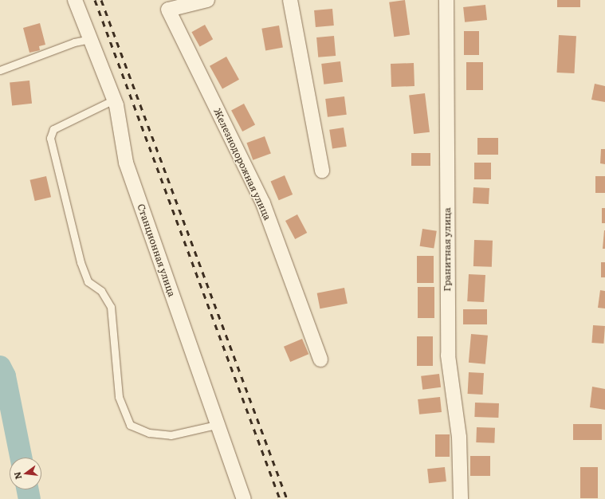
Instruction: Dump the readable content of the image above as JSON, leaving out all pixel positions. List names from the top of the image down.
{
  "streets": {
    "street": ["Железнодорожная улица", "Гранитная улица", "Станционная улица"]
  },
  "north": "left"
}
